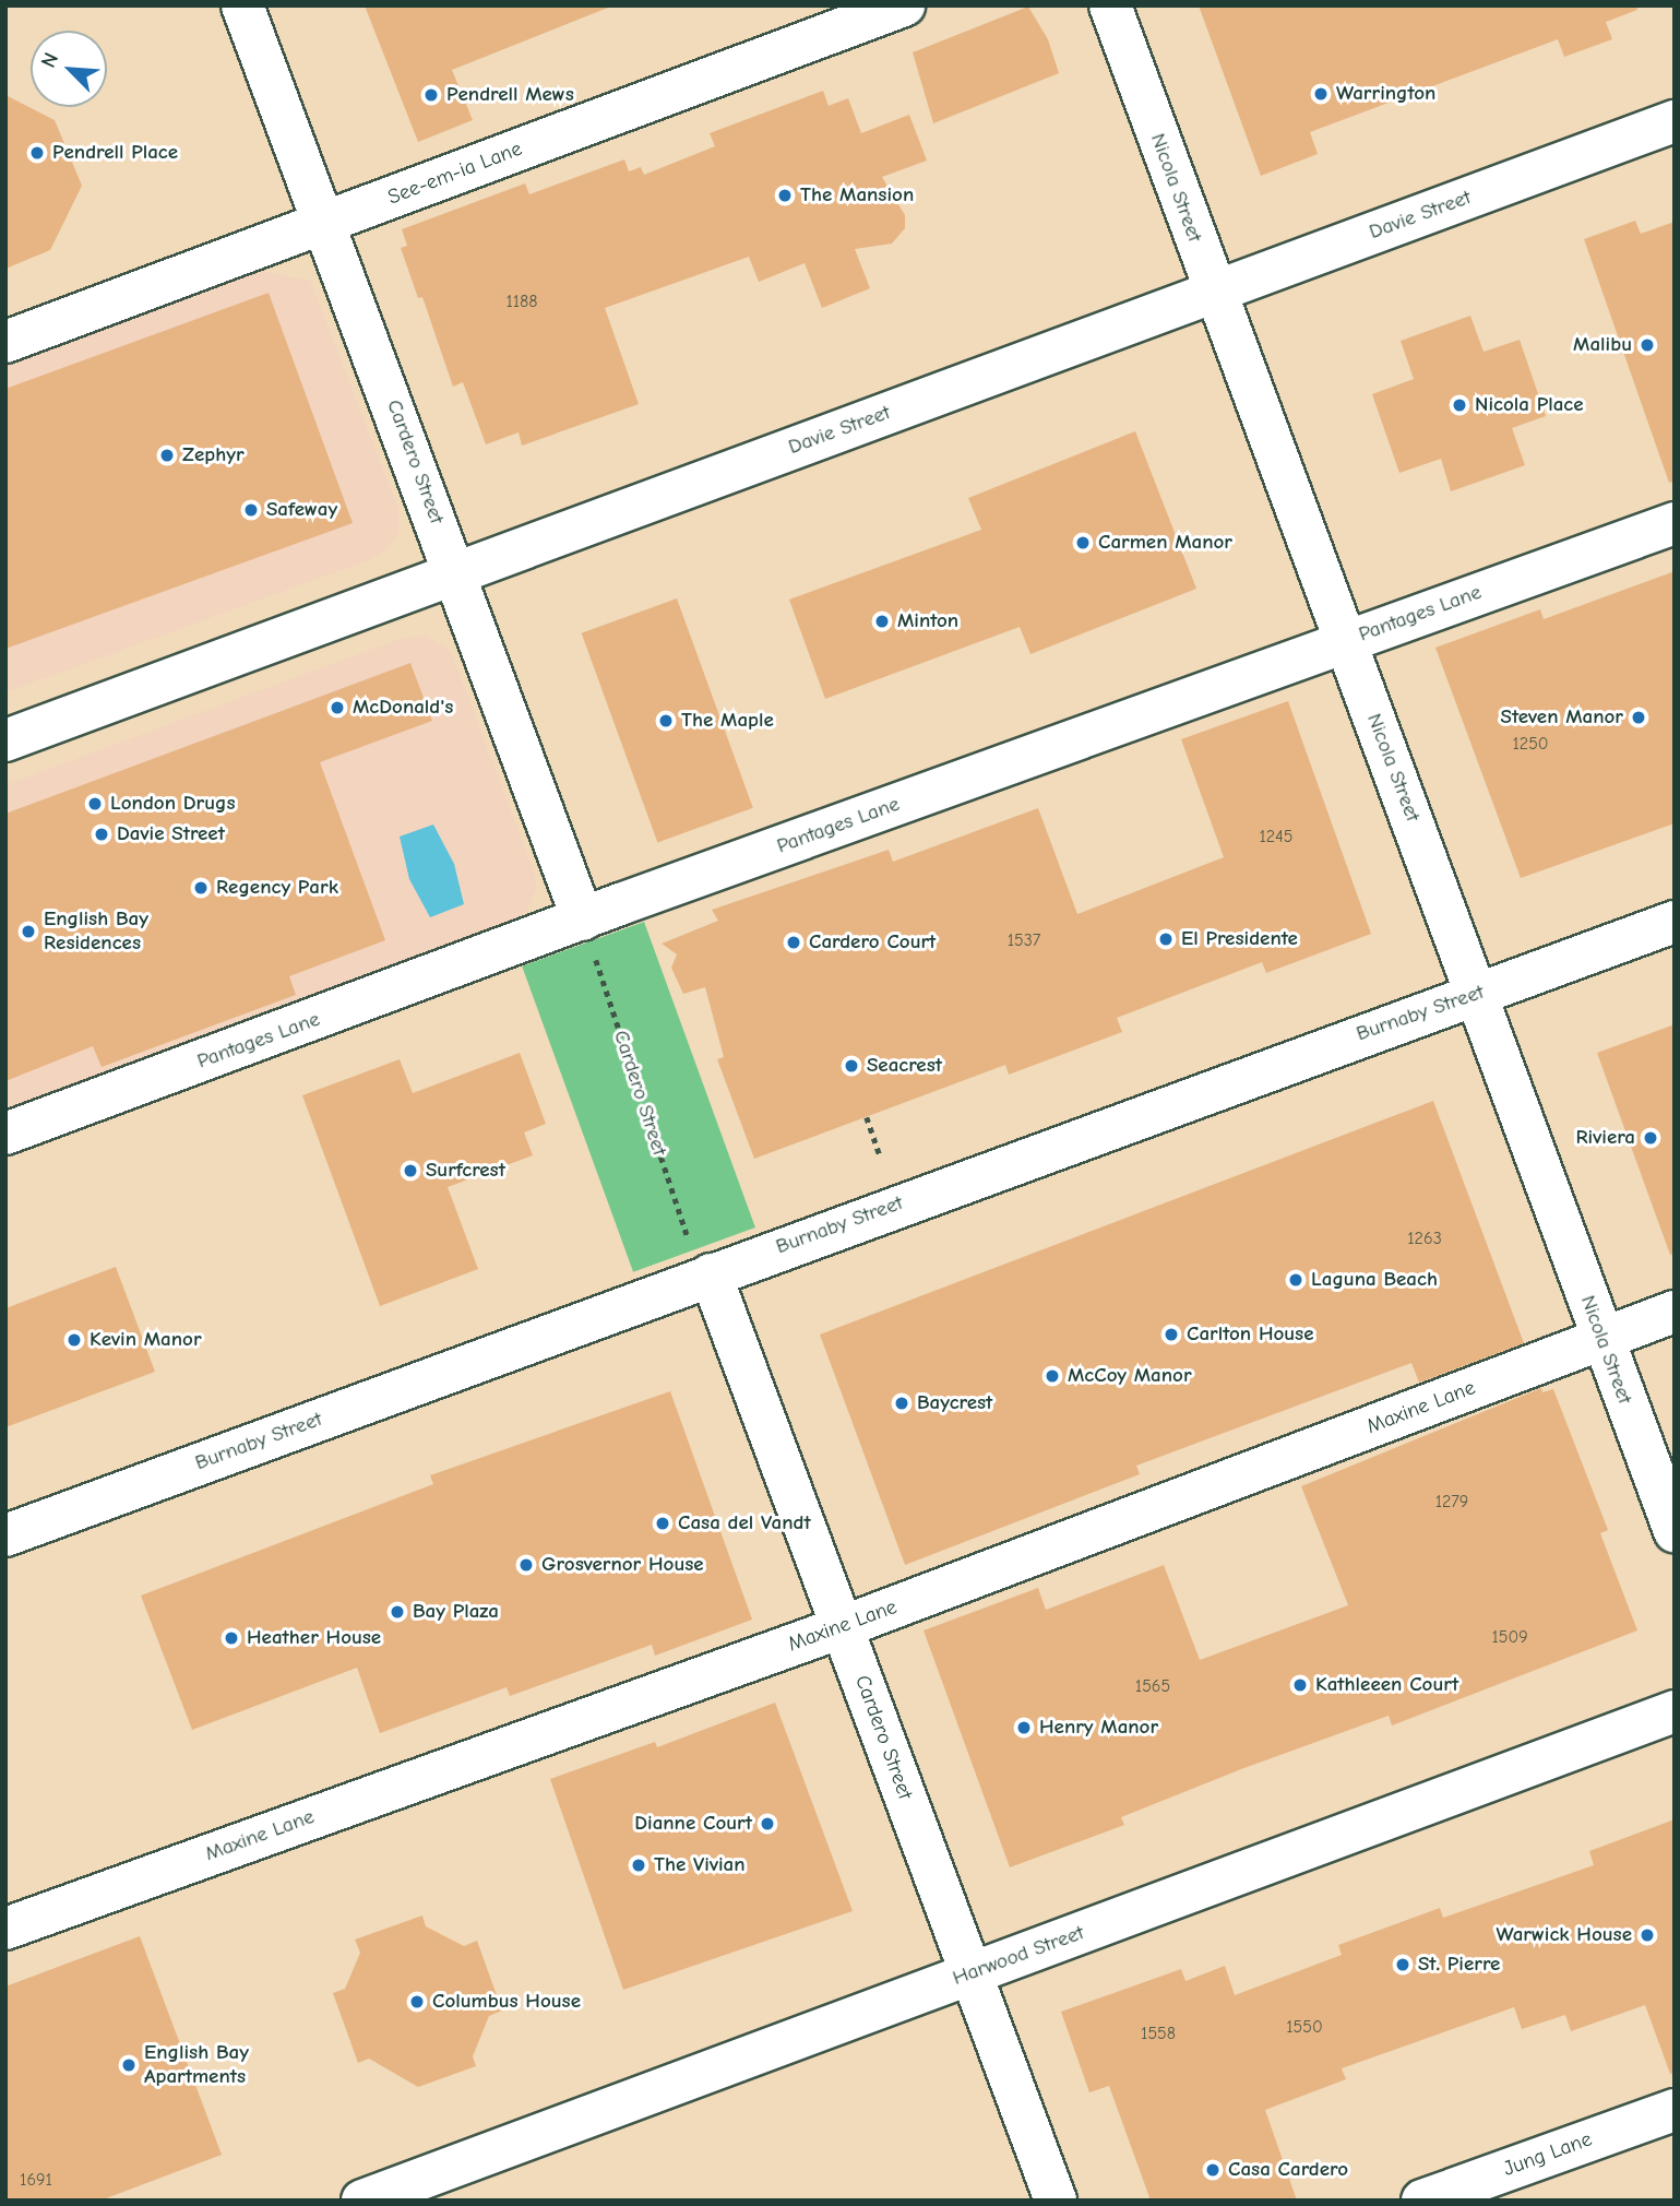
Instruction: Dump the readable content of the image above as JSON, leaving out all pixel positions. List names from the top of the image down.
{
  "streets": {
    "street": [
      "See-em-ia Lane",
      "Nicola Street",
      "Davie Street",
      "Cardero Street",
      "Pantages Lane",
      "Burnaby Street",
      "Maxine Lane",
      "Harwood Street",
      "Jung Lane"
    ]
  },
  "crossings": [
    ["See-em-ia Lane", "Cardero Street"],
    ["Nicola Street", "Davie Street"],
    ["Nicola Street", "Pantages Lane"],
    ["Nicola Street", "Burnaby Street"],
    ["Nicola Street", "Maxine Lane"],
    ["Davie Street", "Cardero Street"],
    ["Cardero Street", "Pantages Lane"],
    ["Cardero Street", "Burnaby Street"],
    ["Cardero Street", "Maxine Lane"],
    ["Cardero Street", "Harwood Street"]
  ],
  "places": [
    "Warrington",
    "Pendrell Mews",
    "Pendrell Place",
    "The Mansion",
    "Malibu",
    "Nicola Place",
    "Zephyr",
    "Safeway",
    "Carmen Manor",
    "Minton",
    "McDonald's",
    "Steven Manor",
    "The Maple",
    "London Drugs",
    "Davie Street",
    "Regency Park",
    "English Bay Residences",
    "El Presidente",
    "Cardero Court",
    "Seacrest",
    "Riviera",
    "Surfcrest",
    "Laguna Beach",
    "Carlton House",
    "Kevin Manor",
    "McCoy Manor",
    "Baycrest",
    "Casa del Vandt",
    "Grosvernor House",
    "Bay Plaza",
    "Heather House",
    "Kathleeen Court",
    "Henry Manor",
    "Dianne Court",
    "The Vivian",
    "Warwick House",
    "St. Pierre",
    "Columbus House",
    "English Bay Apartments",
    "Casa Cardero"
  ],
  "house_numbers": [
    "1188",
    "1250",
    "1245",
    "1537",
    "1263",
    "1279",
    "1509",
    "1565",
    "1550",
    "1558",
    "1691"
  ],
  "north": "top left"
}
